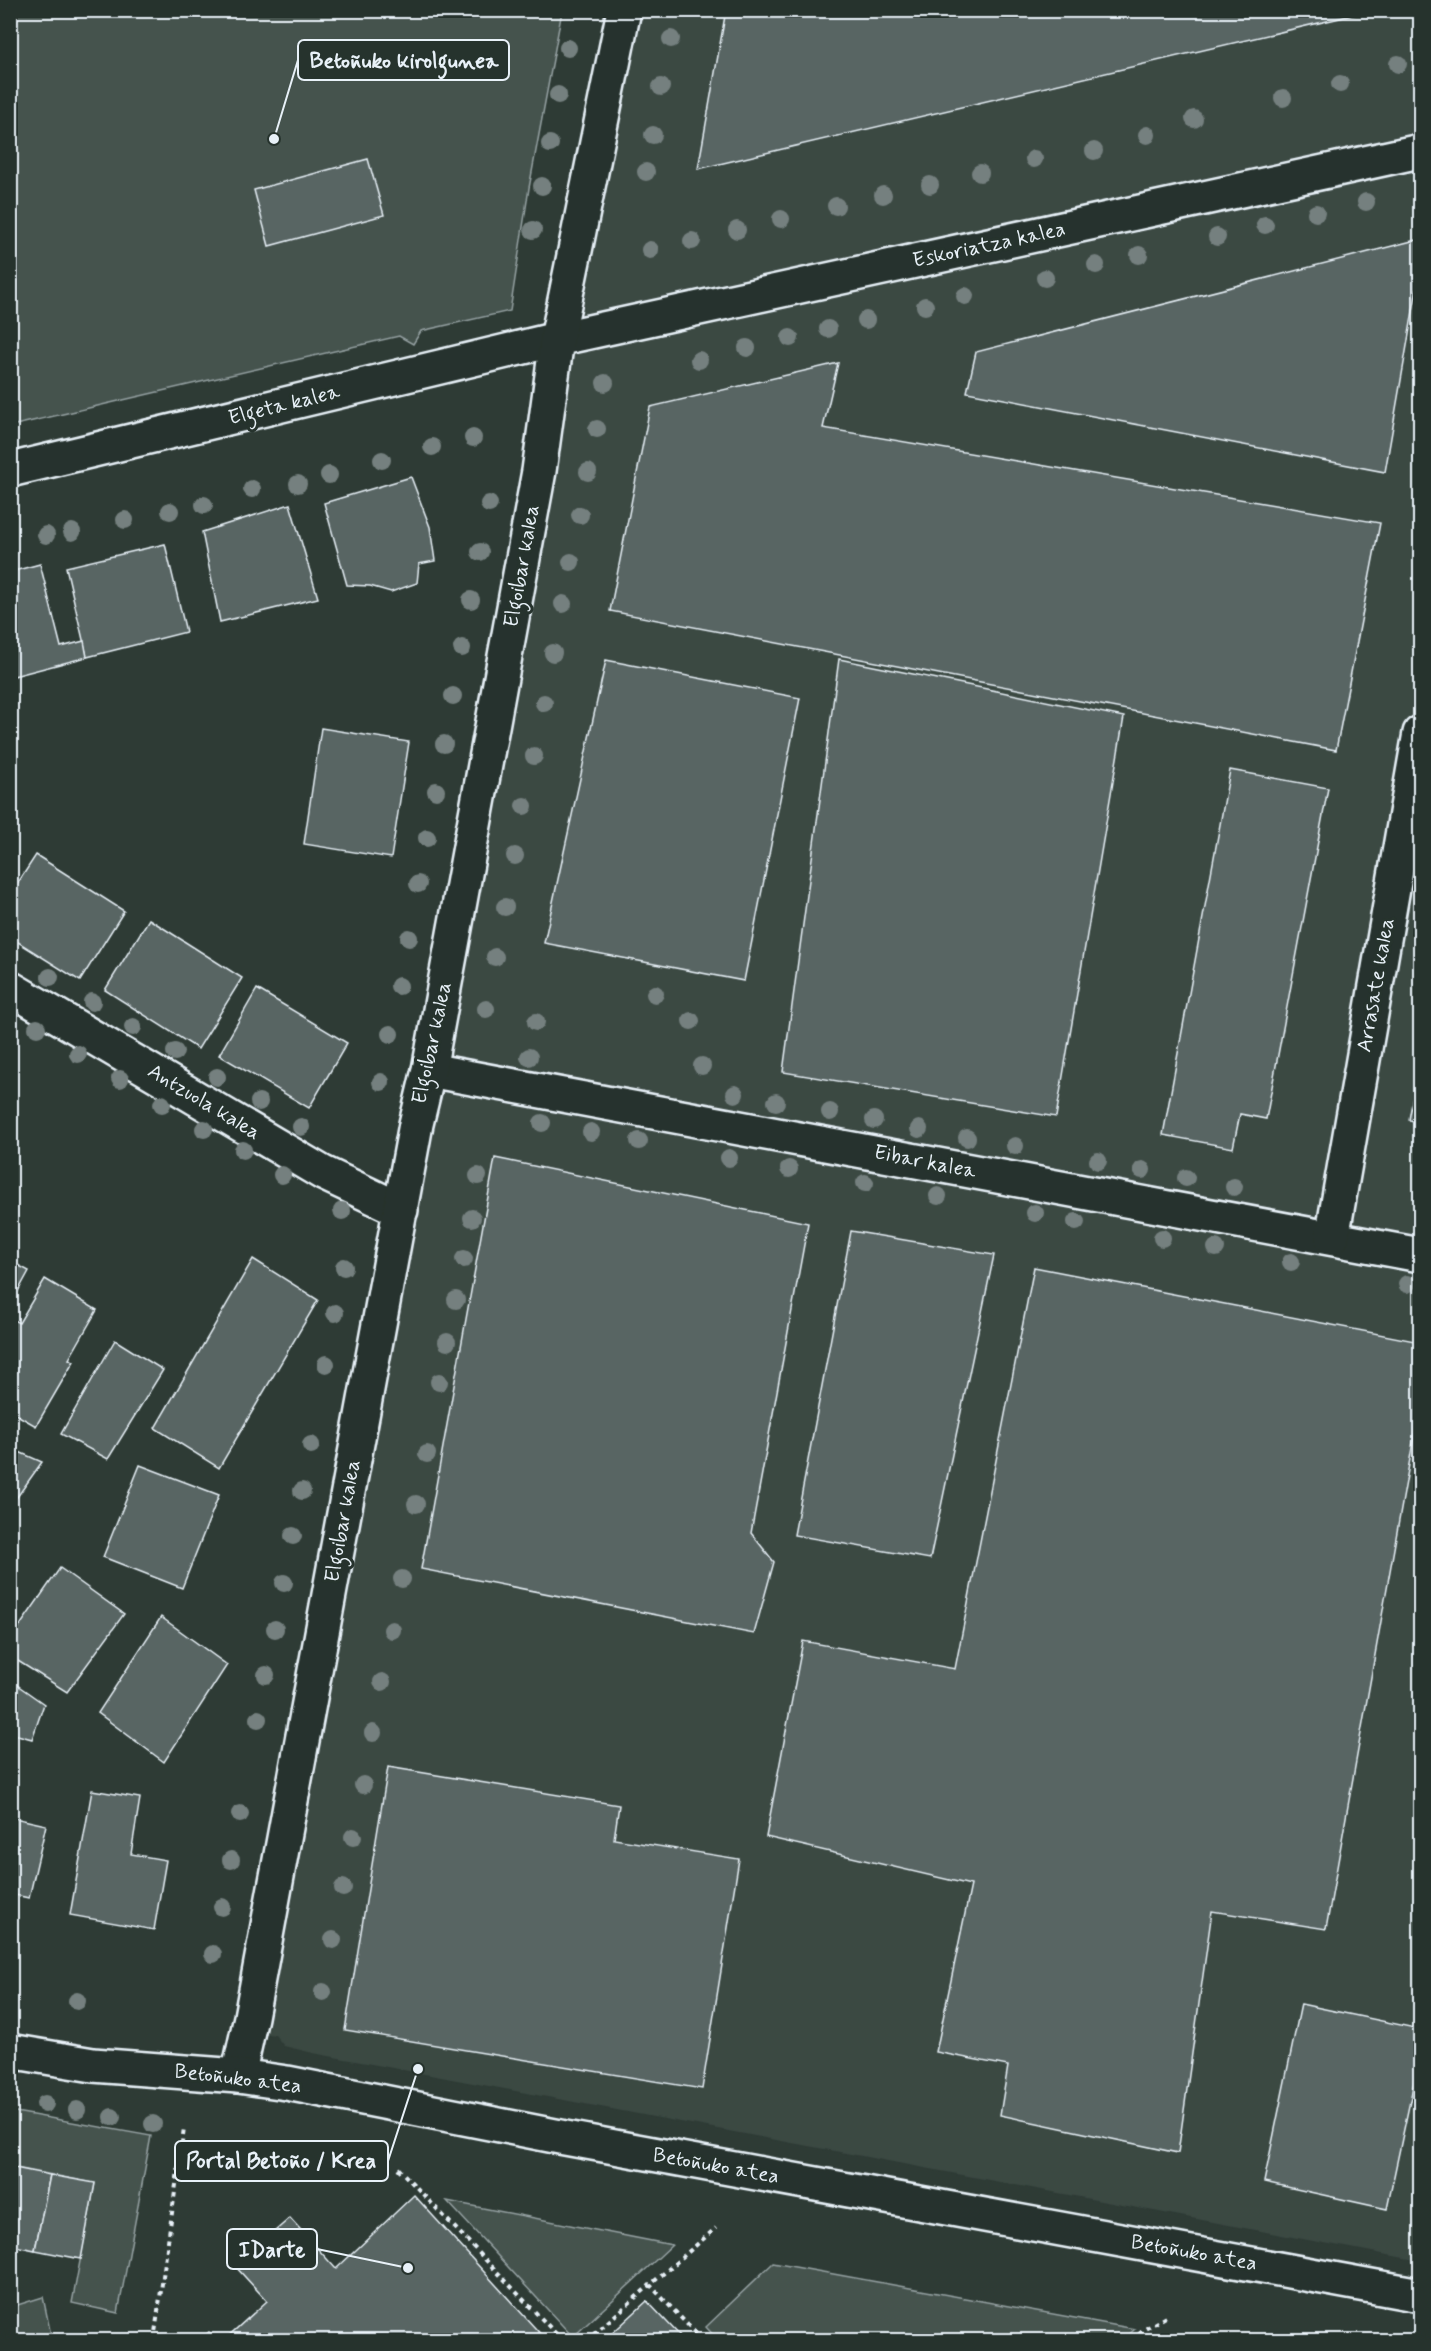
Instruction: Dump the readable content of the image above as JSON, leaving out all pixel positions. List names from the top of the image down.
{
  "streets": {
    "street": [
      "Eskoriatza kalea",
      "Elgeta kalea",
      "Elgoibar kalea",
      "Arrasate kalea",
      "Antzuola kalea",
      "Eibar kalea",
      "Betoñuko atea"
    ]
  },
  "crossings": [
    ["Eskoriatza kalea", "Elgeta kalea"],
    ["Eskoriatza kalea", "Elgoibar kalea"],
    ["Elgeta kalea", "Elgoibar kalea"],
    ["Elgoibar kalea", "Antzuola kalea"],
    ["Elgoibar kalea", "Eibar kalea"],
    ["Elgoibar kalea", "Betoñuko atea"],
    ["Arrasate kalea", "Eibar kalea"]
  ],
  "places": ["Betoñuko kirolgunea", "Portal Betoño / Krea", "IDarte"]
}
